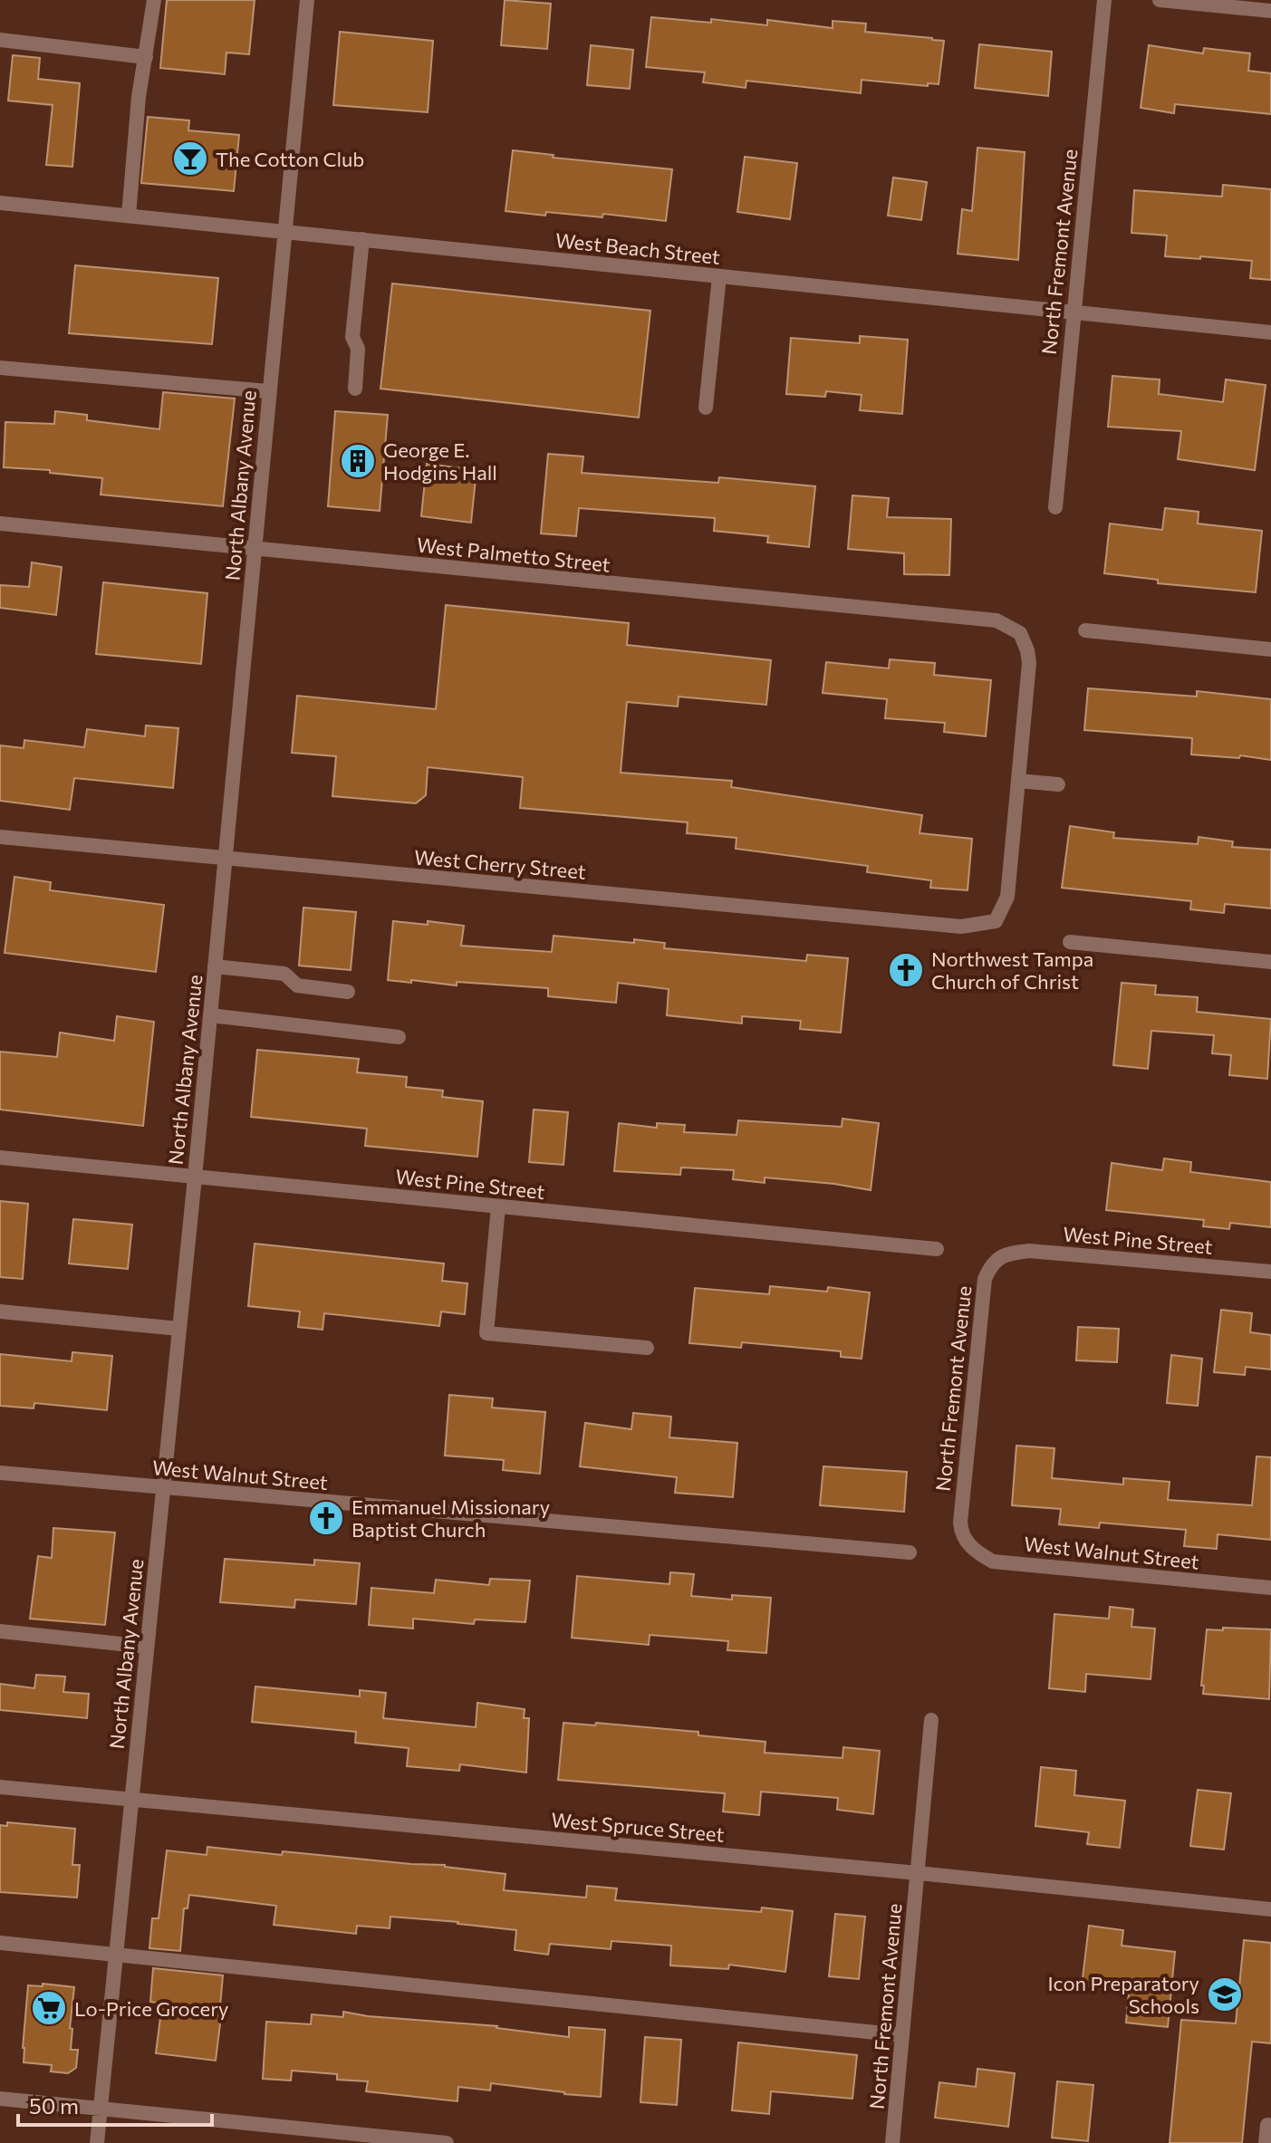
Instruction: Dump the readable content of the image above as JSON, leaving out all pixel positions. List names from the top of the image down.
{
  "streets": {
    "street": [
      "West Beach Street",
      "North Fremont Avenue",
      "North Albany Avenue",
      "West Palmetto Street",
      "West Cherry Street",
      "West Pine Street",
      "West Walnut Street",
      "West Spruce Street"
    ]
  },
  "crossings": [
    ["West Beach Street", "North Fremont Avenue"],
    ["West Beach Street", "North Albany Avenue"],
    ["North Fremont Avenue", "West Pine Street"],
    ["North Fremont Avenue", "West Walnut Street"],
    ["North Fremont Avenue", "West Spruce Street"],
    ["North Albany Avenue", "West Palmetto Street"],
    ["North Albany Avenue", "West Cherry Street"],
    ["North Albany Avenue", "West Pine Street"],
    ["North Albany Avenue", "West Walnut Street"],
    ["North Albany Avenue", "West Spruce Street"],
    ["West Palmetto Street", "West Cherry Street"]
  ],
  "places": {
    "bar": ["The Cotton Club"],
    "building": ["George E. Hodgins Hall"],
    "church": ["Northwest Tampa Church of Christ", "Emmanuel Missionary Baptist Church"],
    "school or university": ["Icon Preparatory Schools"],
    "supermarket": ["Lo-Price Grocery"]
  },
  "scale_bar": "50 m"
}
